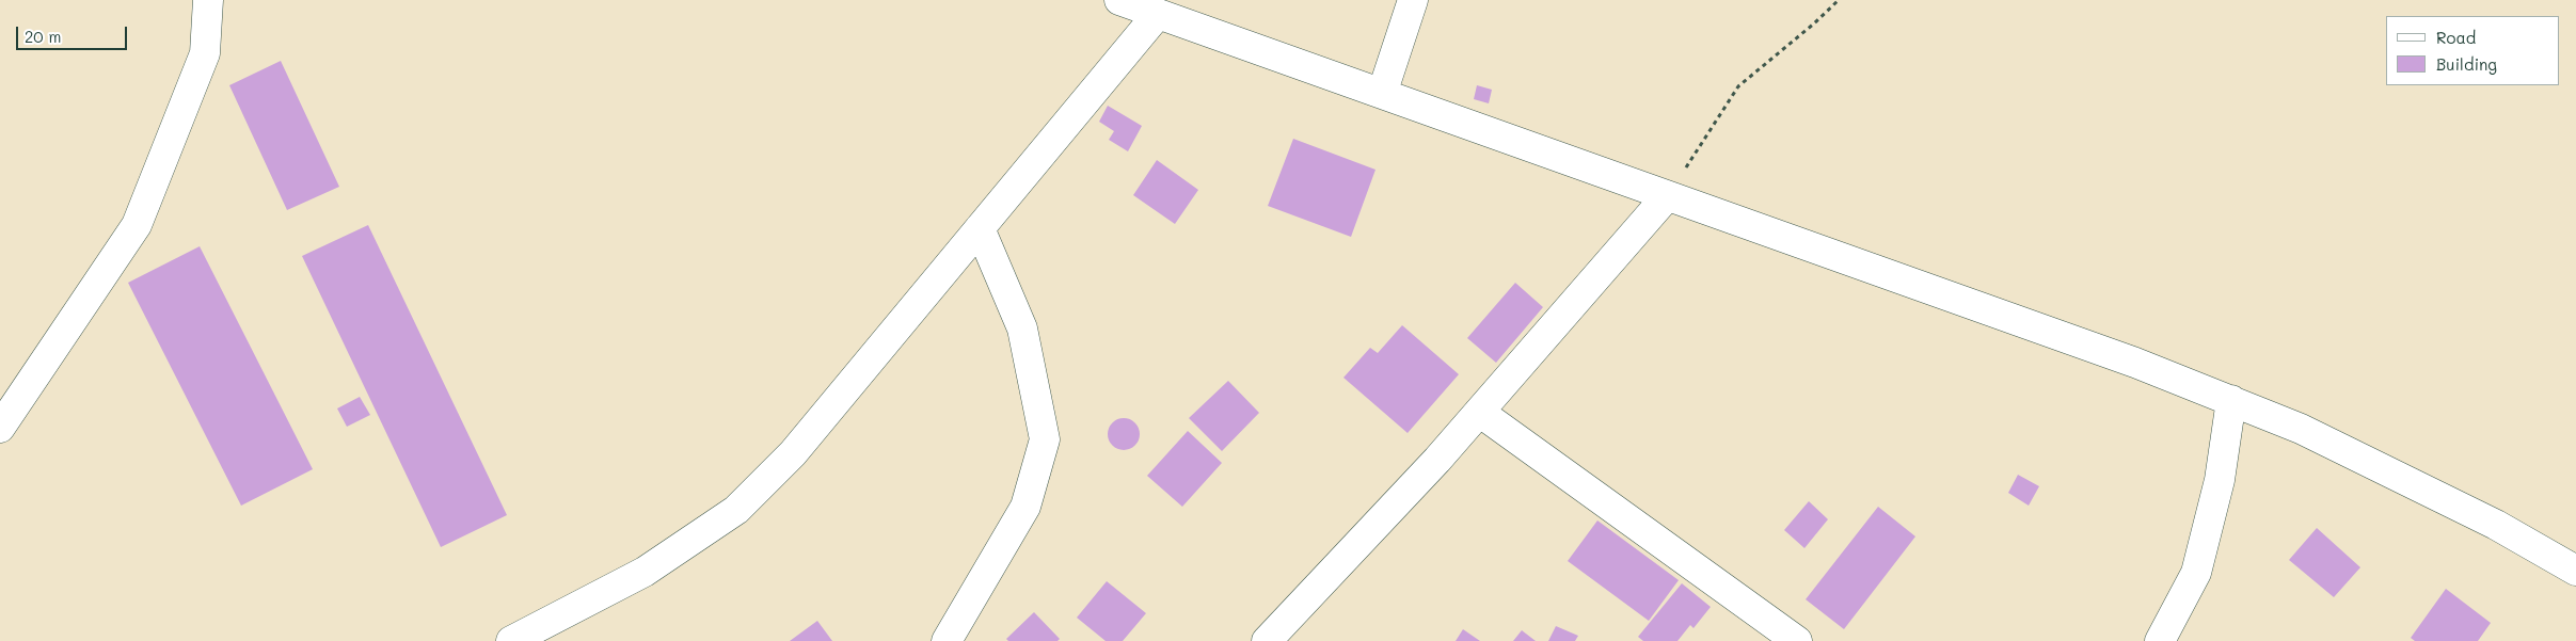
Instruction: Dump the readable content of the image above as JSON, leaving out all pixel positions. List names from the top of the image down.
{
  "legend": ["Road", "Building"],
  "scale_bar": "20 m"
}
